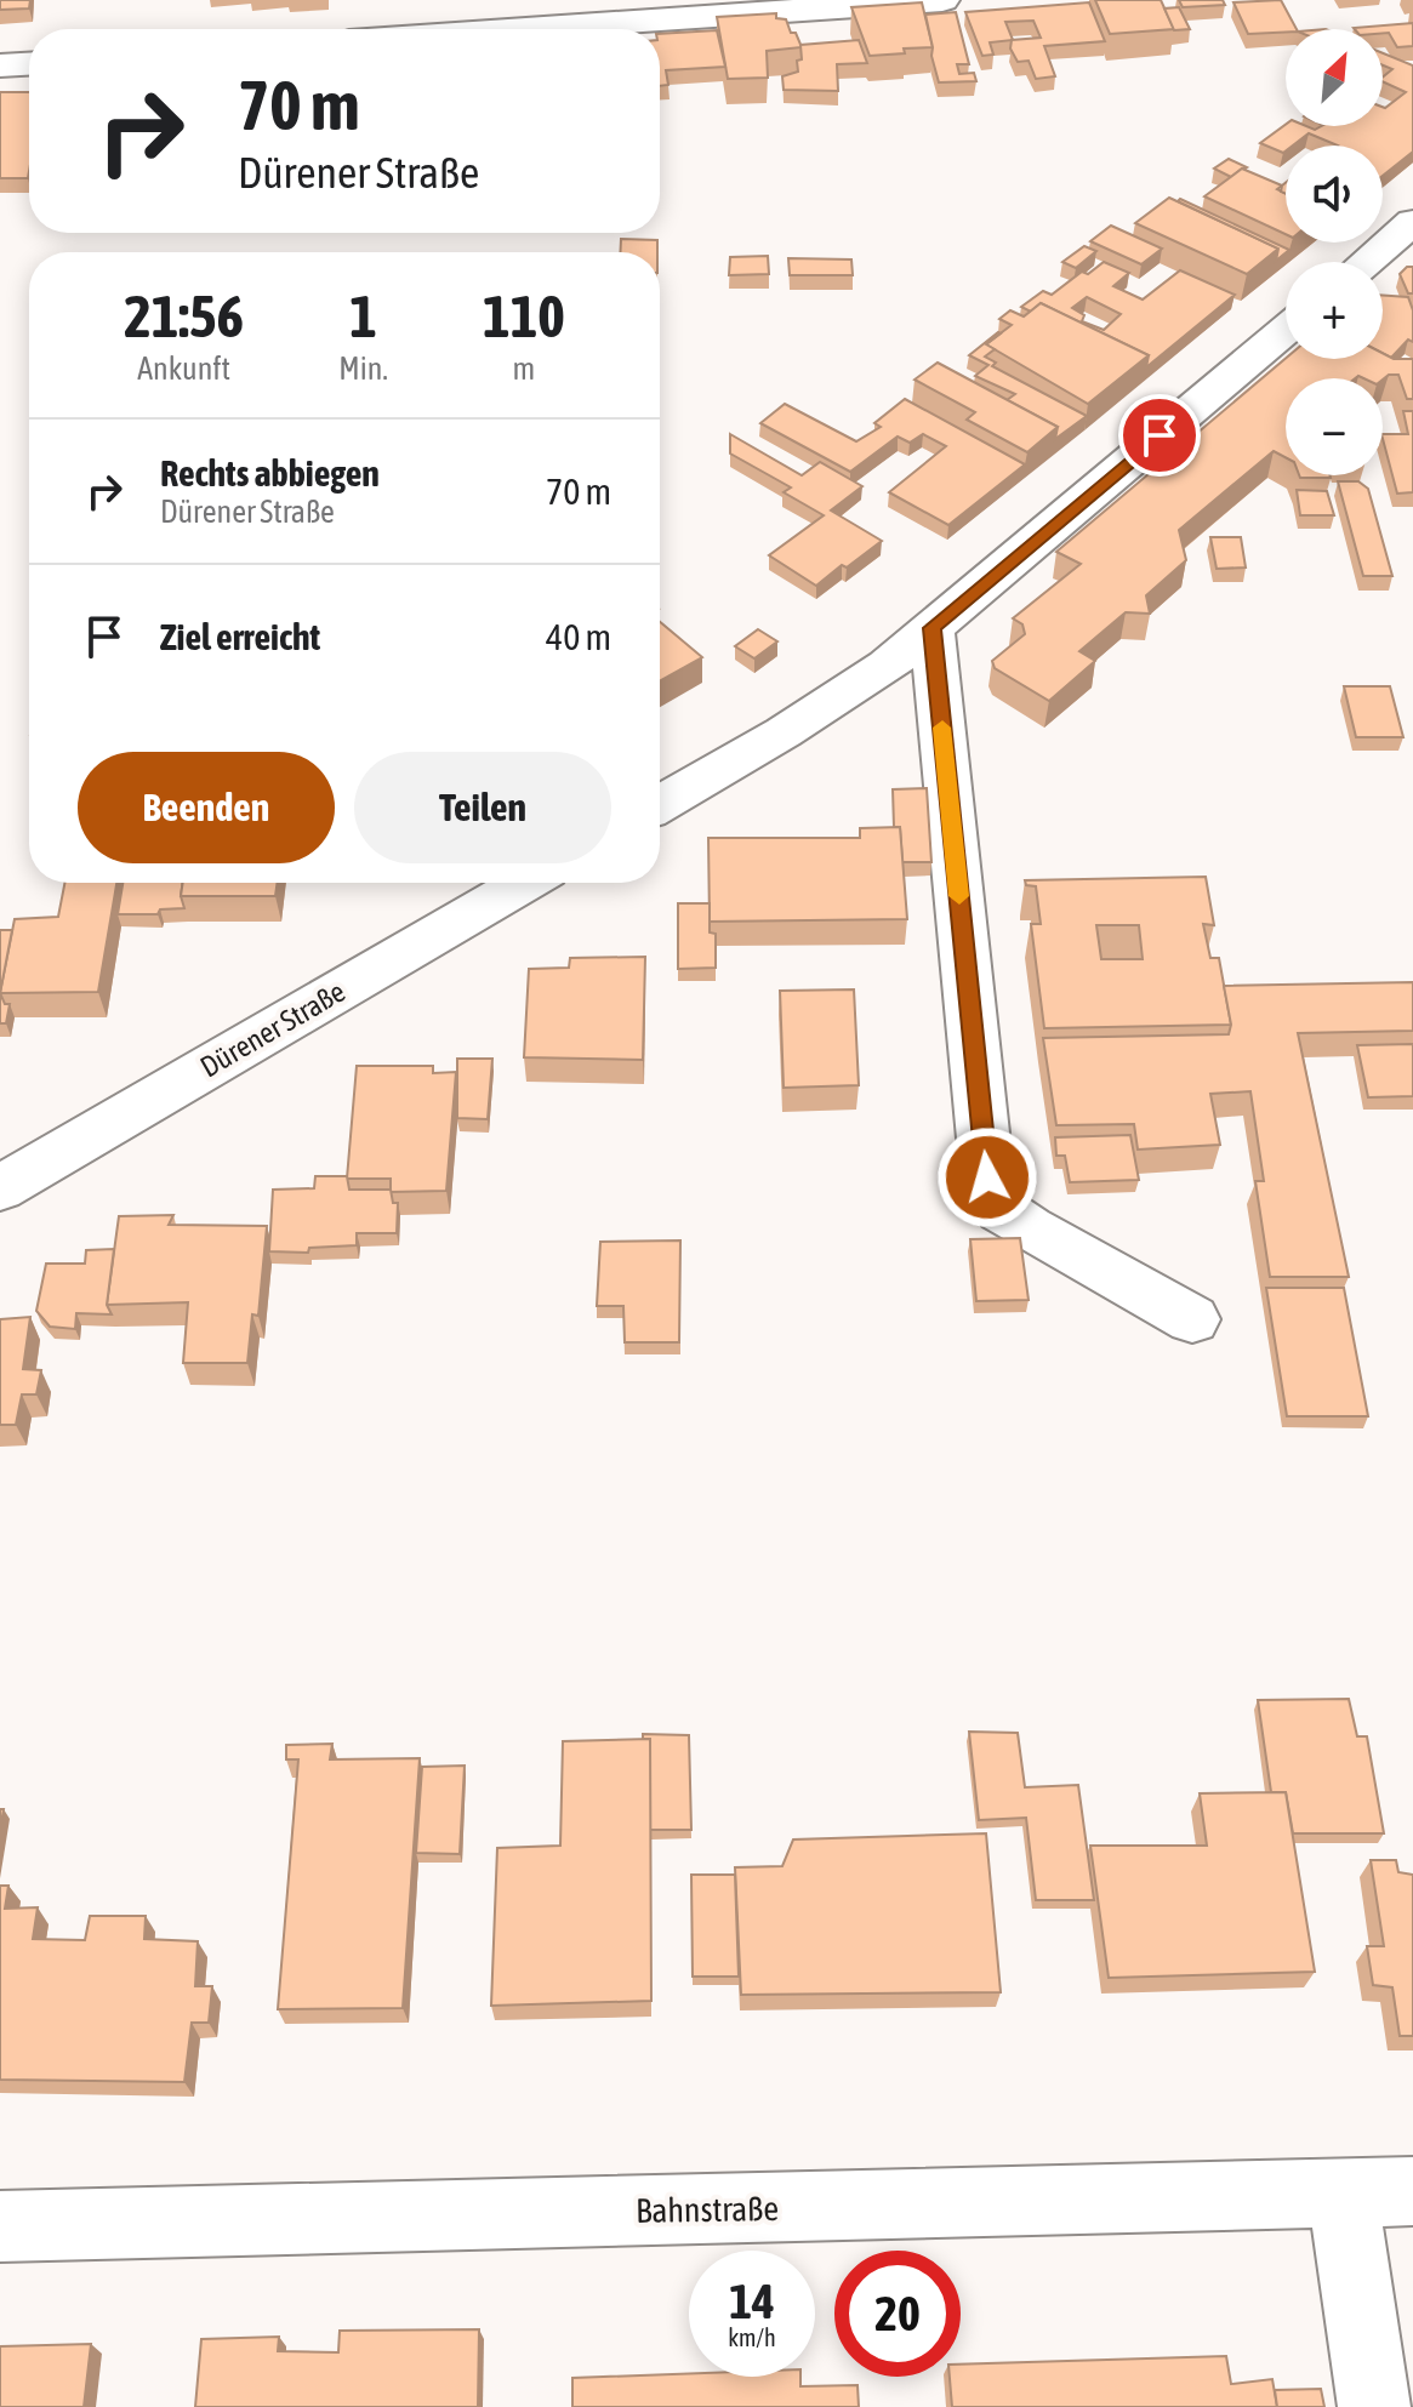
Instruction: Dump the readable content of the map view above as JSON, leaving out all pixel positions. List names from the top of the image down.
{
  "streets": {
    "street": ["Dürener Straße", "Bahnstraße"]
  },
  "north": "top right",
  "page": {
    "map_buttons": ["+", "−"],
    "turn": ["70 m", "Dürener Straße"],
    "eta": [
      "21:56",
      "Ankunft",
      "1",
      "Min.",
      "110",
      "m"
    ],
    "list": [
      {
        "name": "Rechts abbiegen",
        "note": "Dürener Straße",
        "value": "70 m"
      },
      {
        "name": "Ziel erreicht",
        "value": "40 m"
      }
    ],
    "buttons": ["Beenden", "Teilen"],
    "speed": "14 km/h",
    "limit": "20"
  }
}
